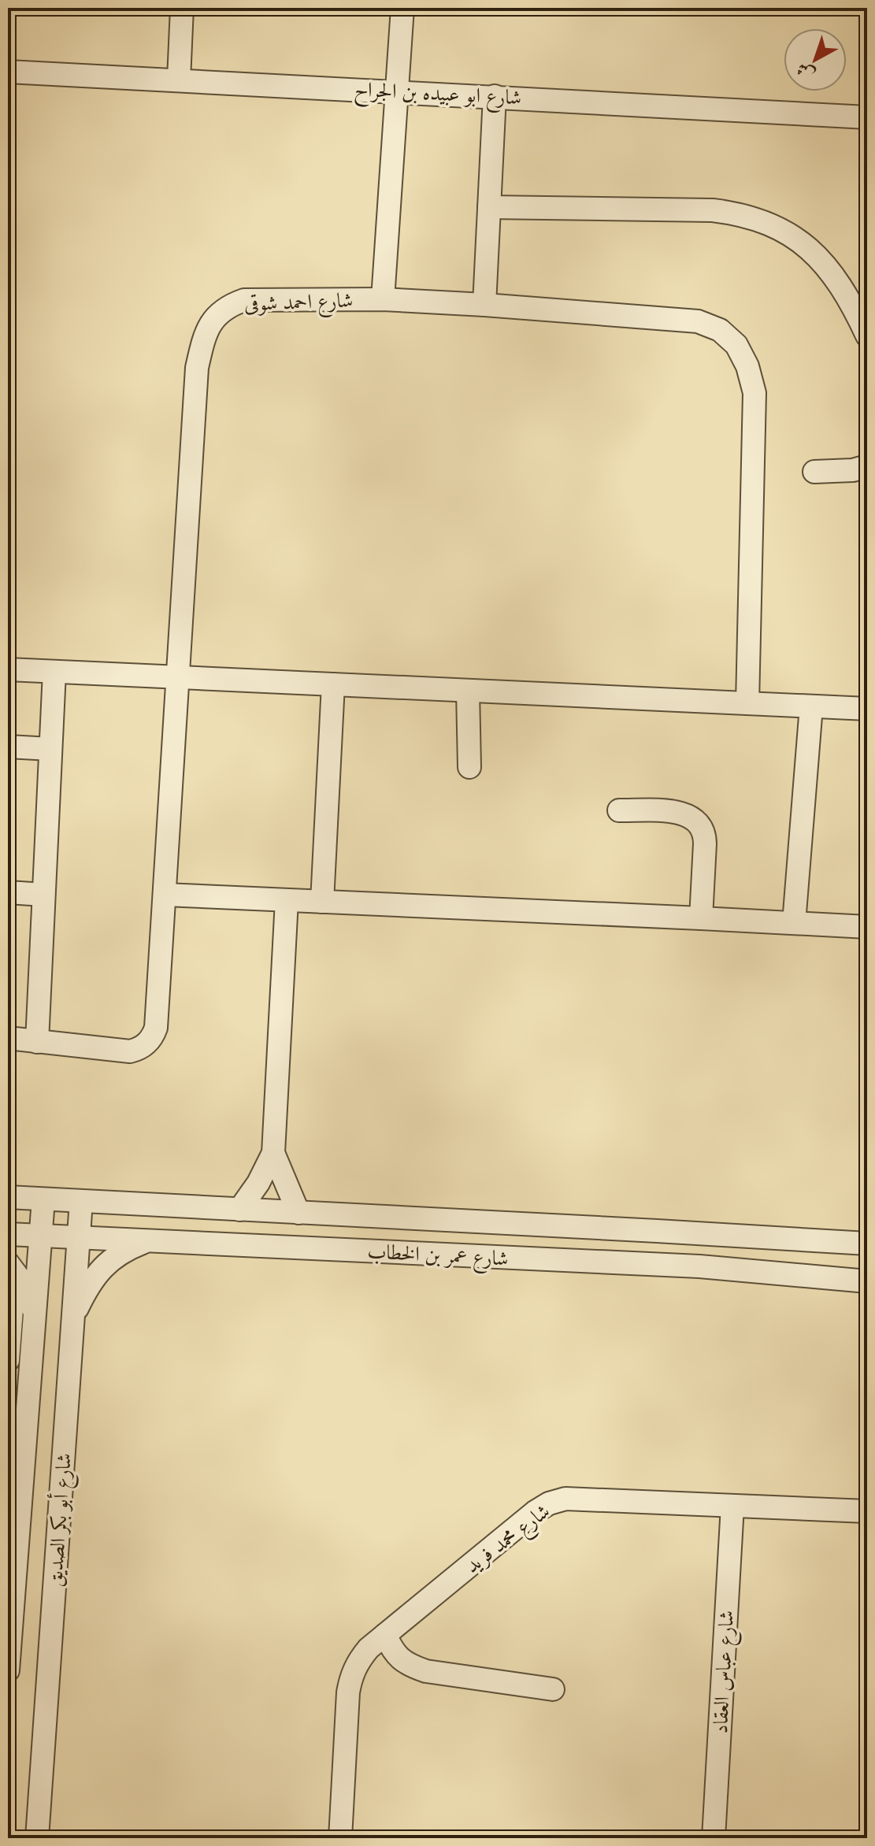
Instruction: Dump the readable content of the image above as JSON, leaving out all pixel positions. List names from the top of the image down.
{
  "streets": {
    "street": [
      "شارع ابو عبيده بن الجراح",
      "شارع احمد شوقى",
      "شارع عمر بن الخطاب",
      "شارع أبو بكر الصديق",
      "شارع محمد فريد",
      "شارع عباس العقاد"
    ]
  },
  "crossings": [
    ["شارع ابو عبيده بن الجراح", "شارع احمد شوقى"],
    ["شارع عمر بن الخطاب", "شارع أبو بكر الصديق"],
    ["شارع محمد فريد", "شارع عباس العقاد"]
  ],
  "north": "bottom left"
}
